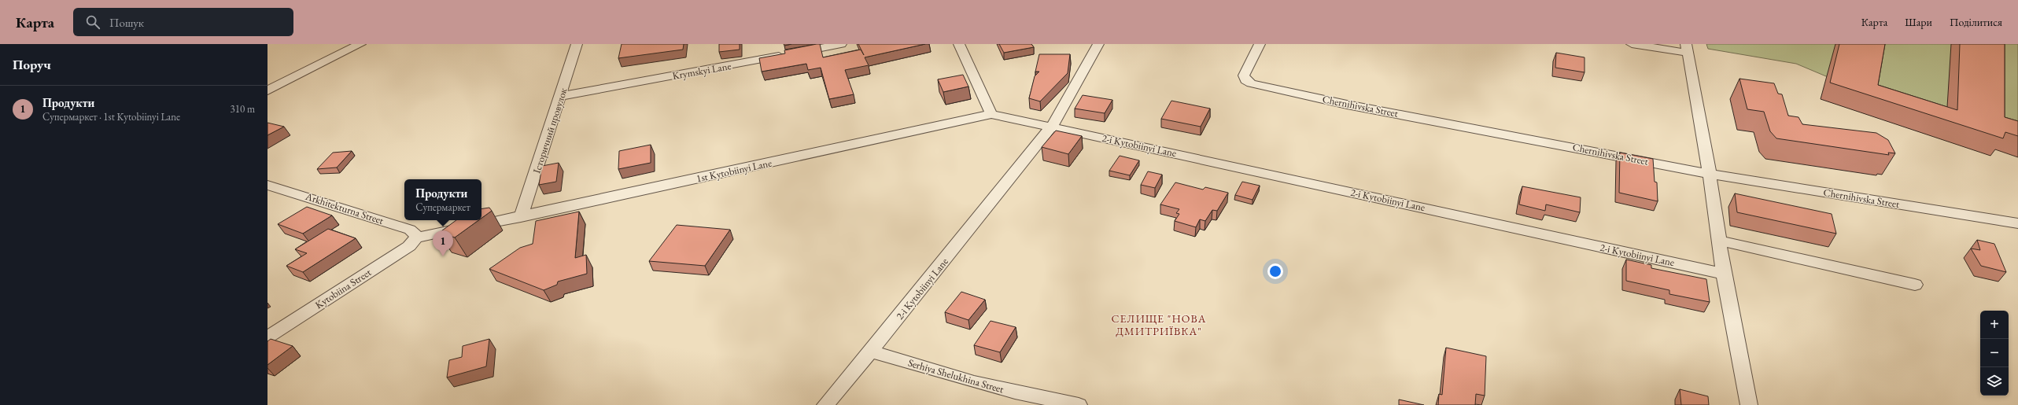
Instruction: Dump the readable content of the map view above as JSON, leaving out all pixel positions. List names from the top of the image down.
{
  "streets": {
    "street": [
      "Krymskyi Lane",
      "Chernihivska Street",
      "Історичний провулок",
      "2-i Kytobiinyi Lane",
      "1st Kytobiinyi Lane",
      "Arkhitekturna Street",
      "Kytobiina Street",
      "Serhiya Shelukhina Street"
    ]
  },
  "crossings": [
    ["Krymskyi Lane", "Історичний провулок"],
    ["Історичний провулок", "1st Kytobiinyi Lane"],
    ["2-i Kytobiinyi Lane", "1st Kytobiinyi Lane"],
    ["2-i Kytobiinyi Lane", "Serhiya Shelukhina Street"],
    ["1st Kytobiinyi Lane", "Arkhitekturna Street"],
    ["1st Kytobiinyi Lane", "Kytobiina Street"],
    ["Arkhitekturna Street", "Kytobiina Street"]
  ],
  "districts": ["СЕЛИЩЕ \"НОВА ДМИТРИЇВКА\""],
  "page": {
    "header": "Карта",
    "search": "Пошук",
    "nav": ["Карта", "Шари", "Поділитися"],
    "heading": "Поруч",
    "list": [
      {
        "mark": "1",
        "name": "Продукти",
        "note": "Супермаркет · 1st Kytobiinyi Lane",
        "value": "310 m"
      }
    ],
    "popup": ["Продукти", "Супермаркет"],
    "pins": "1",
    "map_buttons": ["+", "−"]
  }
}
